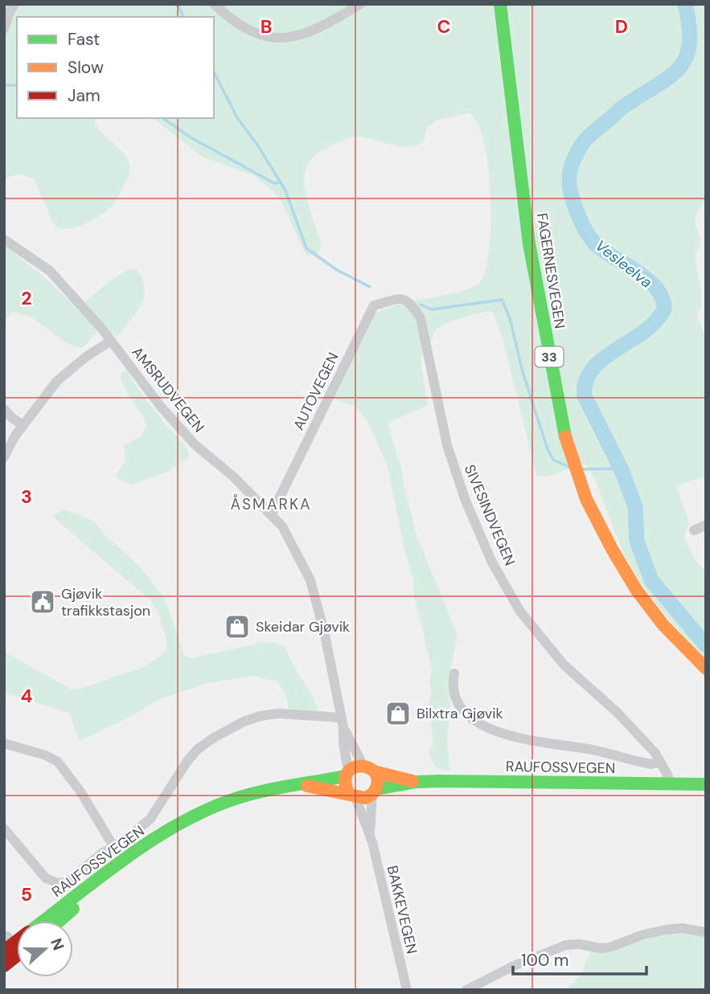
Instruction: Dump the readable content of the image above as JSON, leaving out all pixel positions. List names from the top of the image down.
{
  "streets": {
    "main road": ["FAGERNESVEGEN", "33", "RAUFOSSVEGEN"],
    "street": [
      "AMSRUDVEGEN",
      "AUTOVEGEN",
      "SIVESINDVEGEN",
      "BAKKEVEGEN"
    ]
  },
  "crossings": [
    ["AMSRUDVEGEN", "AUTOVEGEN"],
    ["AMSRUDVEGEN", "RAUFOSSVEGEN"],
    ["AMSRUDVEGEN", "BAKKEVEGEN"],
    ["AUTOVEGEN", "SIVESINDVEGEN"],
    ["SIVESINDVEGEN", "RAUFOSSVEGEN"],
    ["RAUFOSSVEGEN", "BAKKEVEGEN"]
  ],
  "districts": ["ÅSMARKA"],
  "water": ["Vesleelva"],
  "places": {
    "public building": ["Gjøvik trafikkstasjon"],
    "shop": ["Skeidar Gjøvik", "Bilxtra Gjøvik"]
  },
  "legend": ["Fast", "Slow", "Jam"],
  "scale_bar": "100 m",
  "north": "right",
  "grid": {
    "columns": ["B", "C", "D"],
    "rows": [
      "2",
      "3",
      "4",
      "5"
    ]
  }
}
